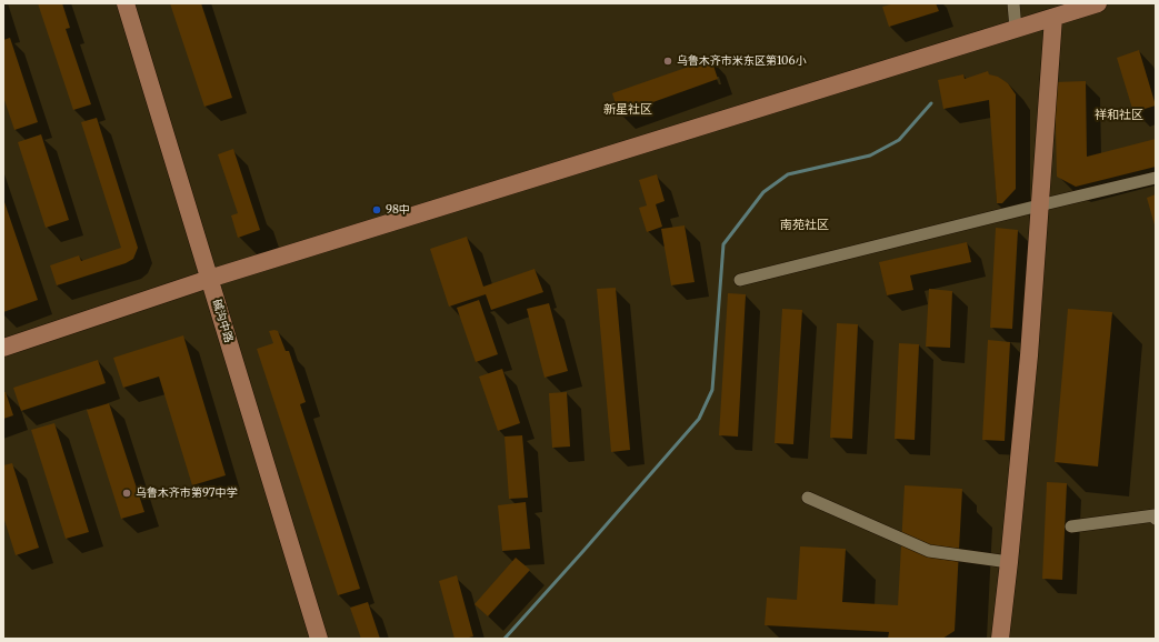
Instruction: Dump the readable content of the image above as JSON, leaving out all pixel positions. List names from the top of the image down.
{
  "streets": {
    "street": ["碱沟中路"]
  },
  "districts": ["新星社区", "祥和社区", "南苑社区"],
  "places": ["乌鲁木齐市米东区第106小", "98中", "乌鲁木齐市第97中学"]
}
